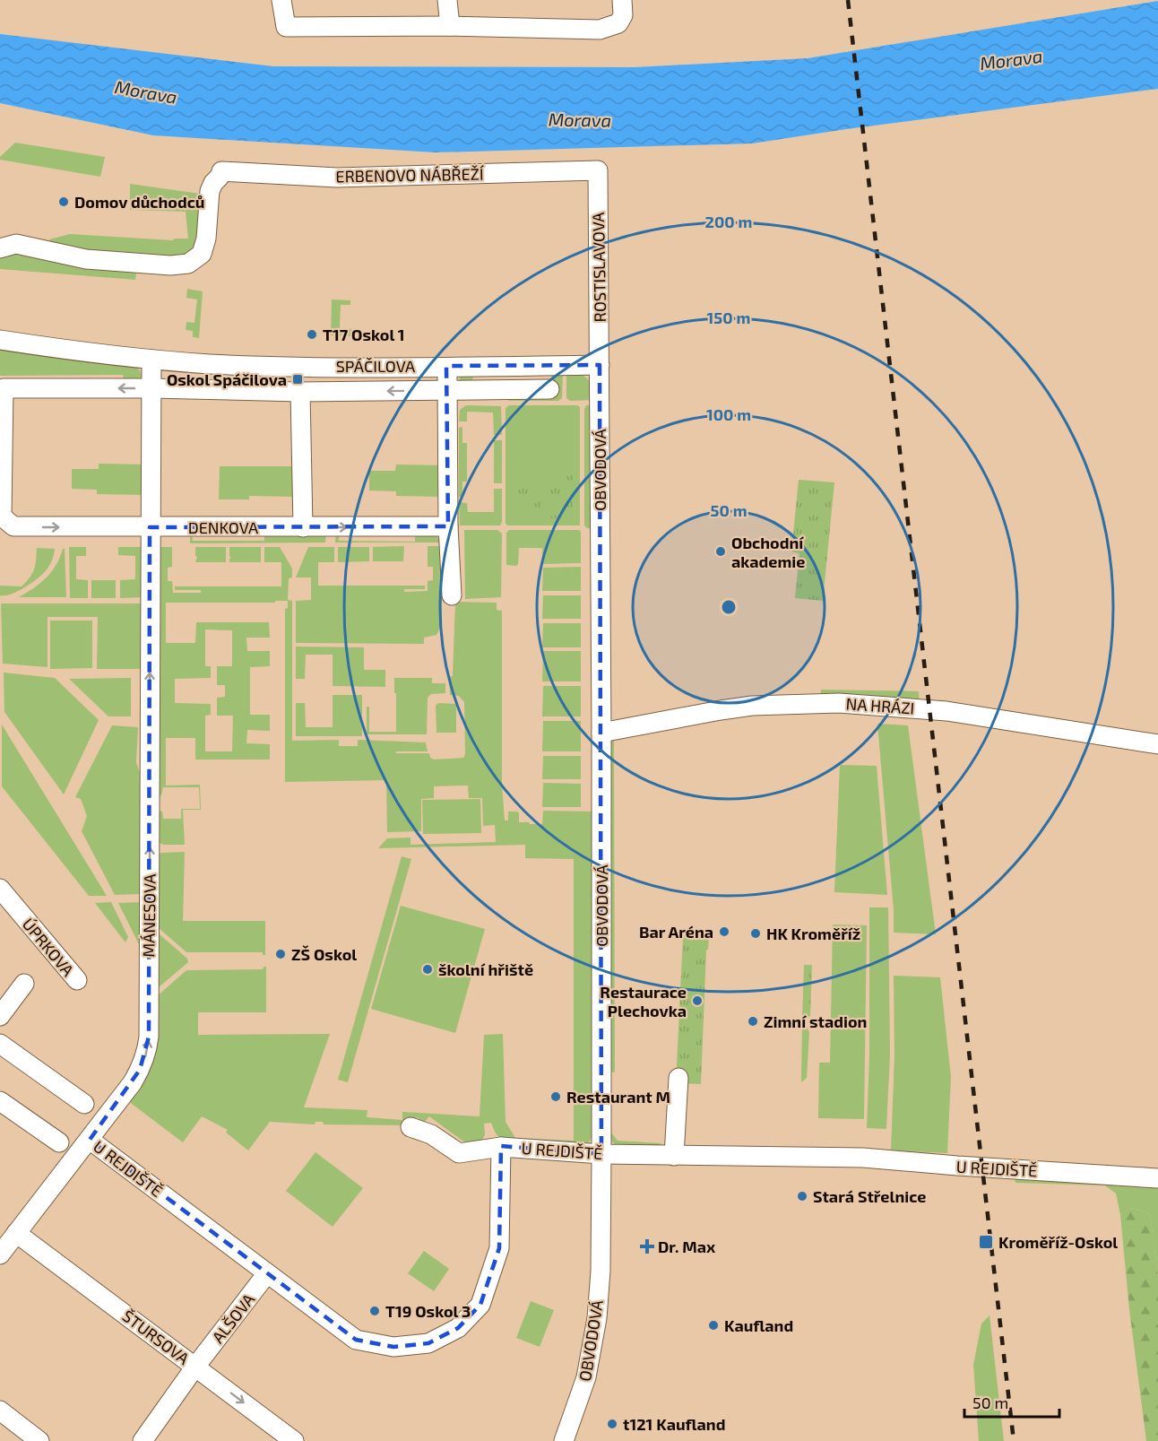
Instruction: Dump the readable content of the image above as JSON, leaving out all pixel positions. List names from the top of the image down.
{
  "streets": {
    "street": [
      "ERBENOVO NÁBŘEŽÍ",
      "ROSTISLAVOVA",
      "SPÁČILOVA",
      "OBVODOVÁ",
      "DENKOVA",
      "NA HRÁZI",
      "MÁNESOVA",
      "ÚPRKOVA",
      "U REJDIŠTĚ",
      "ALŠOVA",
      "ŠTURSOVA"
    ]
  },
  "crossings": [
    ["ERBENOVO NÁBŘEŽÍ", "ROSTISLAVOVA"],
    ["ROSTISLAVOVA", "SPÁČILOVA"],
    ["ROSTISLAVOVA", "OBVODOVÁ"],
    ["SPÁČILOVA", "OBVODOVÁ"],
    ["SPÁČILOVA", "DENKOVA"],
    ["OBVODOVÁ", "NA HRÁZI"],
    ["OBVODOVÁ", "U REJDIŠTĚ"],
    ["DENKOVA", "MÁNESOVA"],
    ["MÁNESOVA", "U REJDIŠTĚ"],
    ["MÁNESOVA", "ŠTURSOVA"],
    ["U REJDIŠTĚ", "ALŠOVA"],
    ["ALŠOVA", "ŠTURSOVA"]
  ],
  "one_way": ["DENKOVA", "MÁNESOVA", "ŠTURSOVA"],
  "water": ["Morava"],
  "places": {
    "other": [
      "Domov důchodců",
      "T17 Oskol 1",
      "Obchodní akademie",
      "Bar Aréna",
      "HK Kroměříž",
      "ZŠ Oskol",
      "školní hřiště",
      "Restaurace Plechovka",
      "Zimní stadion",
      "Restaurant M",
      "Stará Střelnice",
      "T19 Oskol 3",
      "Kaufland",
      "t121 Kaufland"
    ],
    "transit": ["Oskol Spáčilova", "Kroměříž-Oskol"],
    "health": ["Dr. Max"]
  },
  "scale_bar": "50 m",
  "rings": [
    "200 m",
    "150 m",
    "100 m",
    "50 m"
  ]
}
